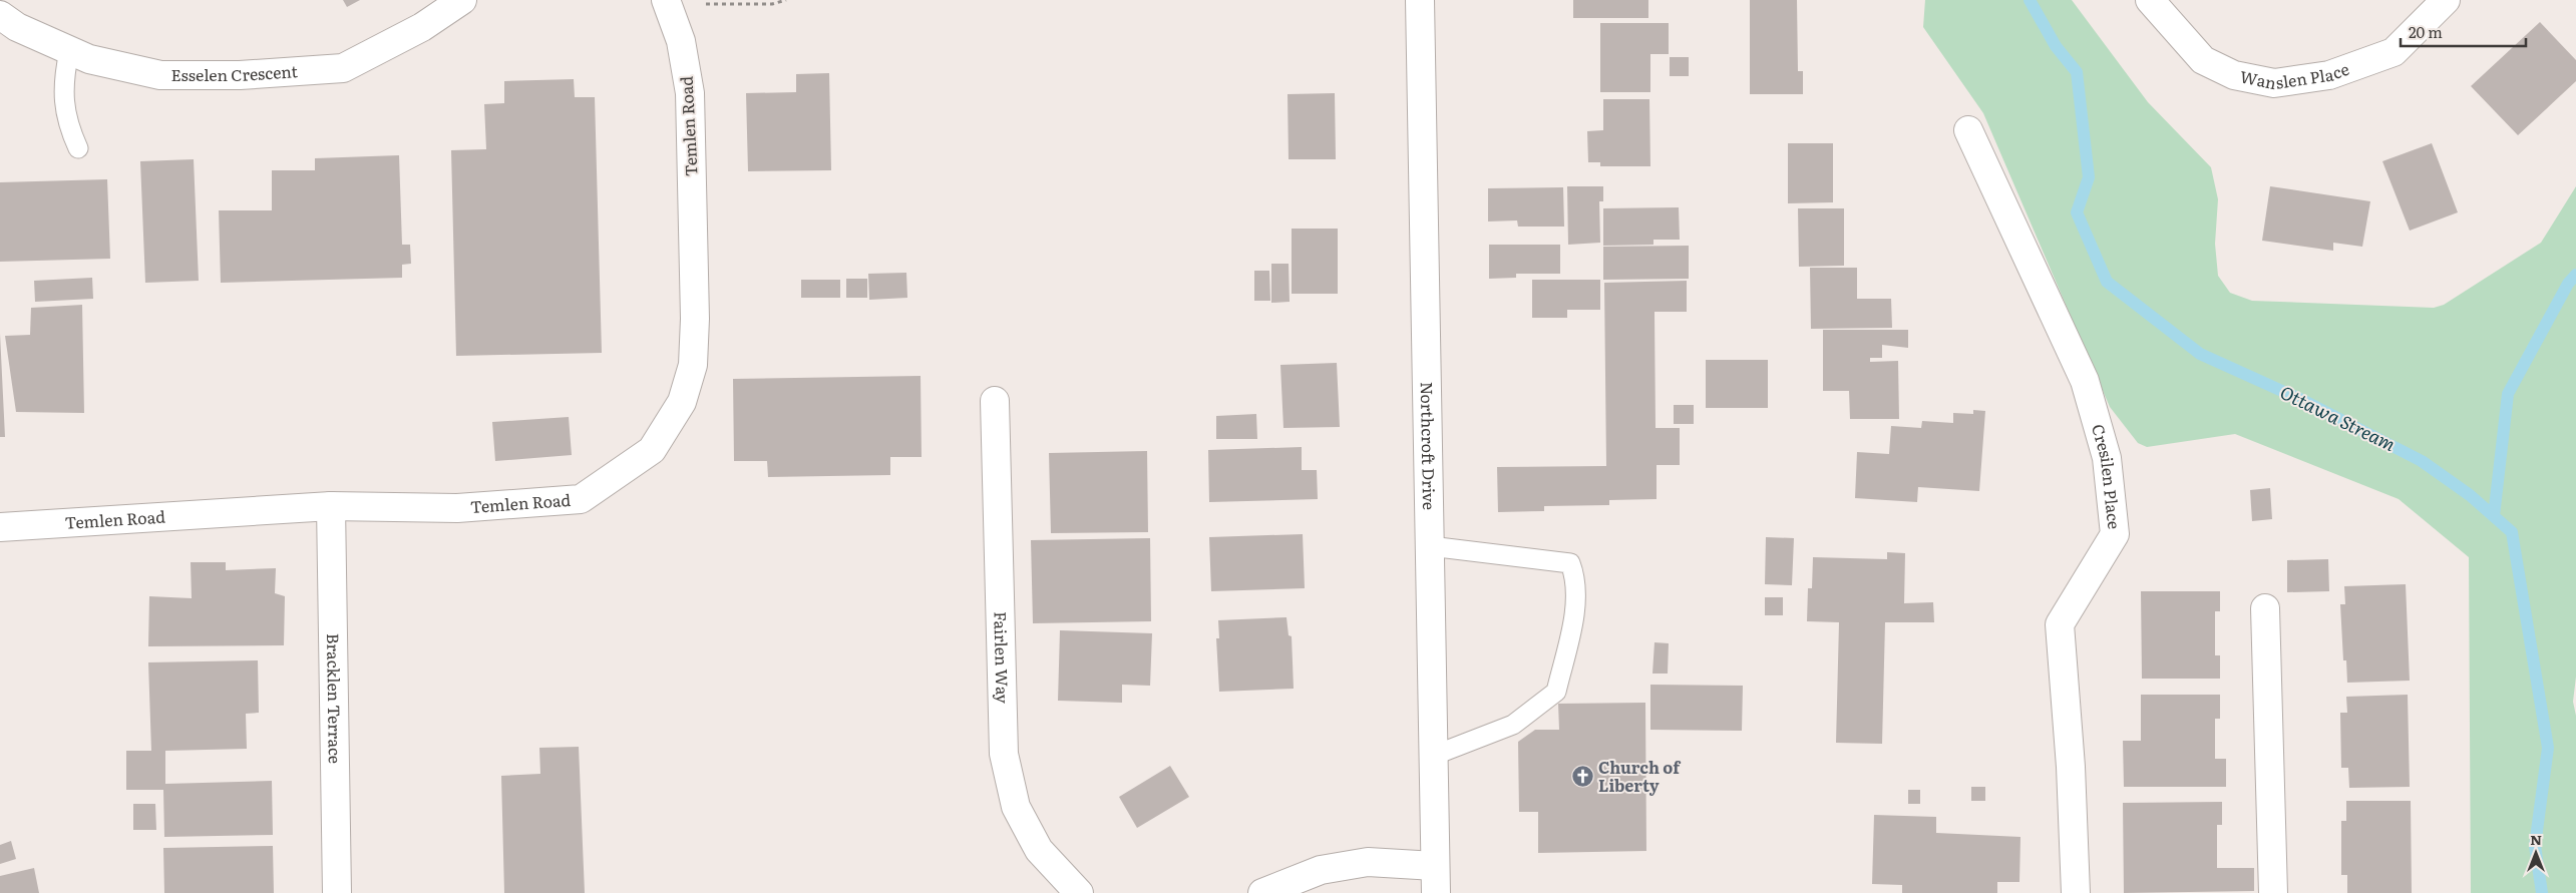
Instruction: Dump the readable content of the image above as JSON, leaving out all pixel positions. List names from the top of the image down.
{
  "streets": {
    "street": [
      "Wanslen Place",
      "Esselen Crescent",
      "Temlen Road",
      "Northcroft Drive",
      "Cresilen Place",
      "Fairlen Way",
      "Bracklen Terrace"
    ]
  },
  "crossings": [
    ["Temlen Road", "Bracklen Terrace"]
  ],
  "water": ["Ottawa Stream"],
  "places": {
    "church": ["Church of Liberty"]
  },
  "scale_bar": "20 m",
  "north": "top"
}
